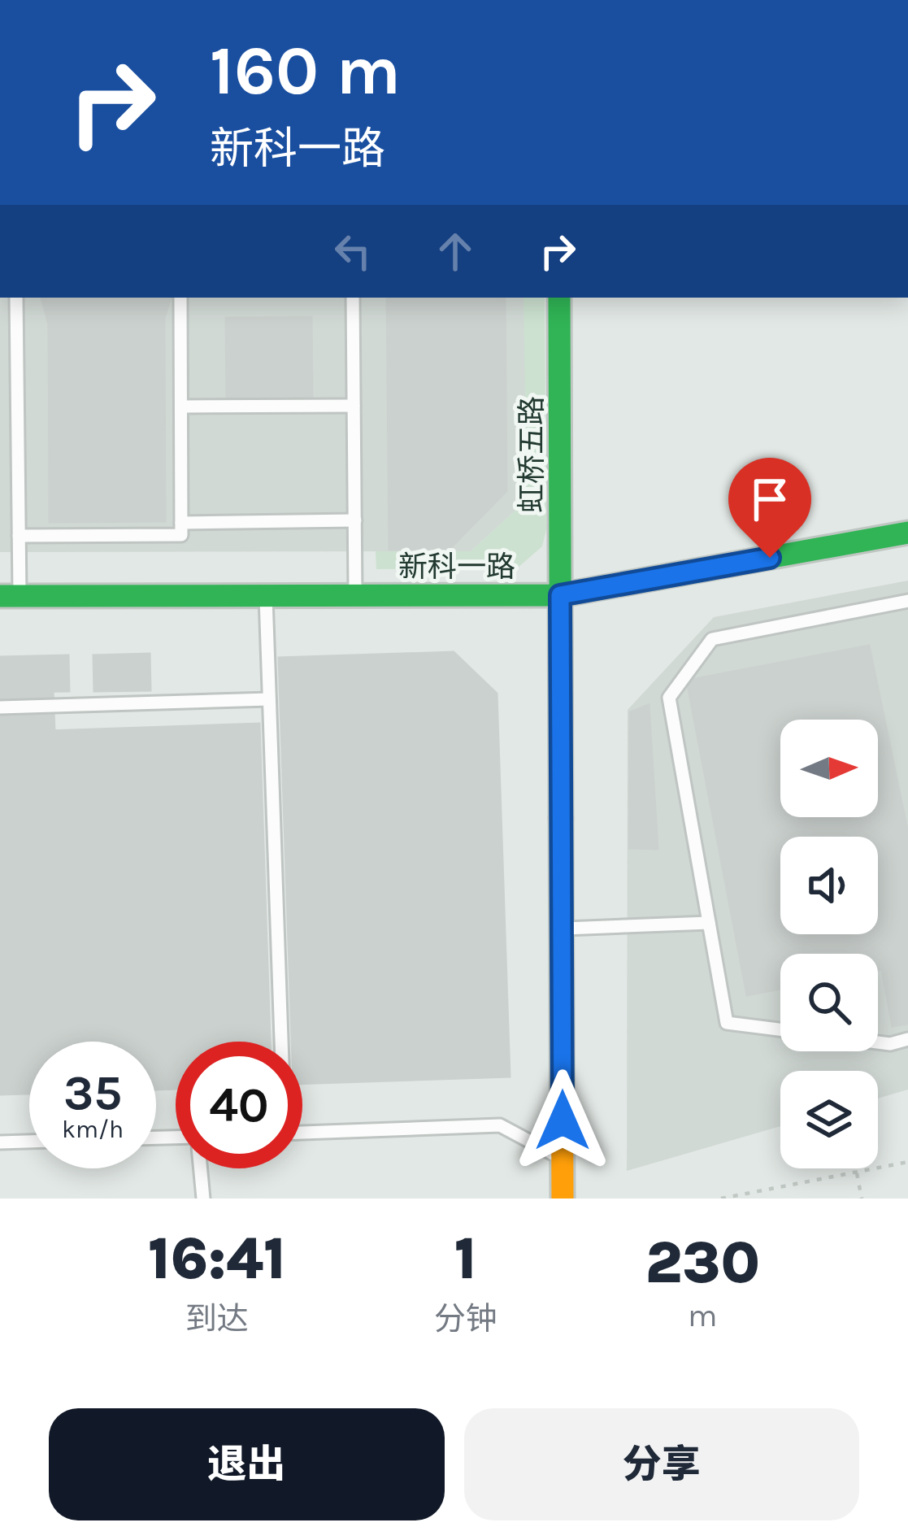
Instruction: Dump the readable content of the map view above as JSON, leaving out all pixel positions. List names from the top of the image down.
{
  "streets": {
    "street": ["虹桥五路", "新科一路"]
  },
  "crossings": [
    ["虹桥五路", "新科一路"]
  ],
  "north": "right",
  "page": {
    "turn": ["160 m", "新科一路"],
    "speed": "35 km/h",
    "limit": "40",
    "eta": [
      "16:41",
      "到达",
      "1",
      "分钟",
      "230",
      "m"
    ],
    "buttons": ["退出", "分享"]
  }
}
